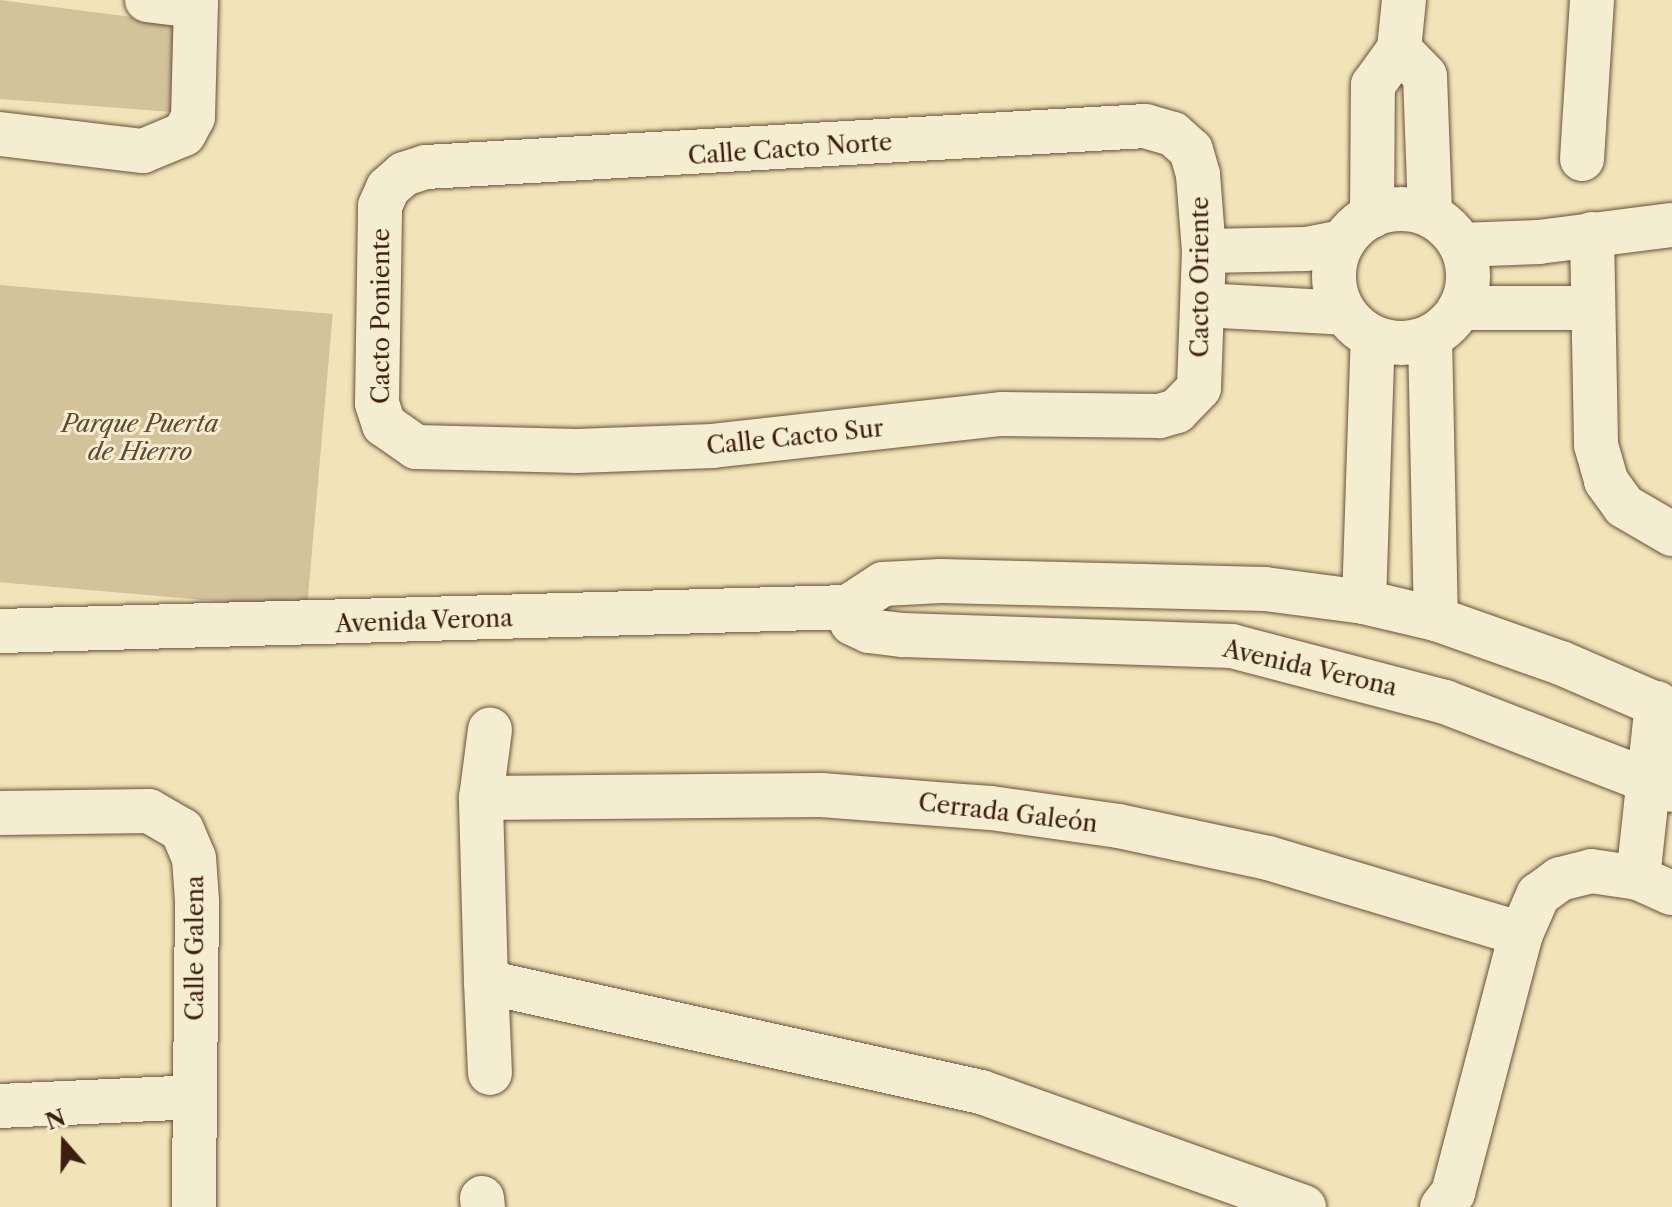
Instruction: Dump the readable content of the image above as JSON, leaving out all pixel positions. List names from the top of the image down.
{
  "streets": {
    "street": [
      "Calle Cacto Norte",
      "Cacto Oriente",
      "Cacto Poniente",
      "Calle Cacto Sur",
      "Avenida Verona",
      "Cerrada Galeón",
      "Calle Galena"
    ]
  },
  "crossings": [
    ["Calle Cacto Norte", "Cacto Oriente"],
    ["Calle Cacto Norte", "Cacto Poniente"],
    ["Cacto Oriente", "Calle Cacto Sur"],
    ["Cacto Poniente", "Calle Cacto Sur"]
  ],
  "parks": ["Parque Puerta de Hierro"],
  "north": "top"
}
